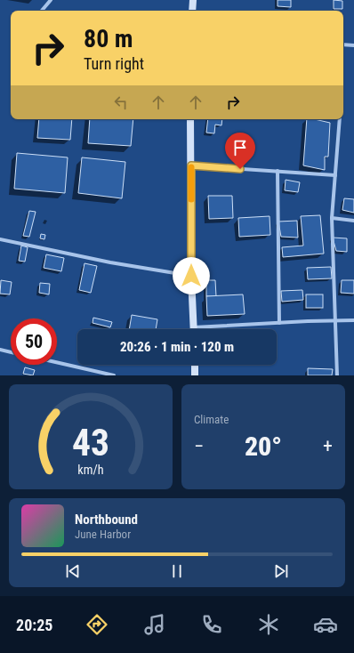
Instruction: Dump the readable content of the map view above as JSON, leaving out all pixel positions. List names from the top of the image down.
{
  "page": {
    "turn": ["80 m", "Turn right"],
    "limit": "50",
    "trip": "20:26 · 1 min · 120 m",
    "tile": "Climate",
    "heat": ["−", "20°", "+"],
    "song": ["Northbound", "June Harbor"],
    "tabs": "20:25",
    "gauge": ["43", "km/h"]
  }
}
